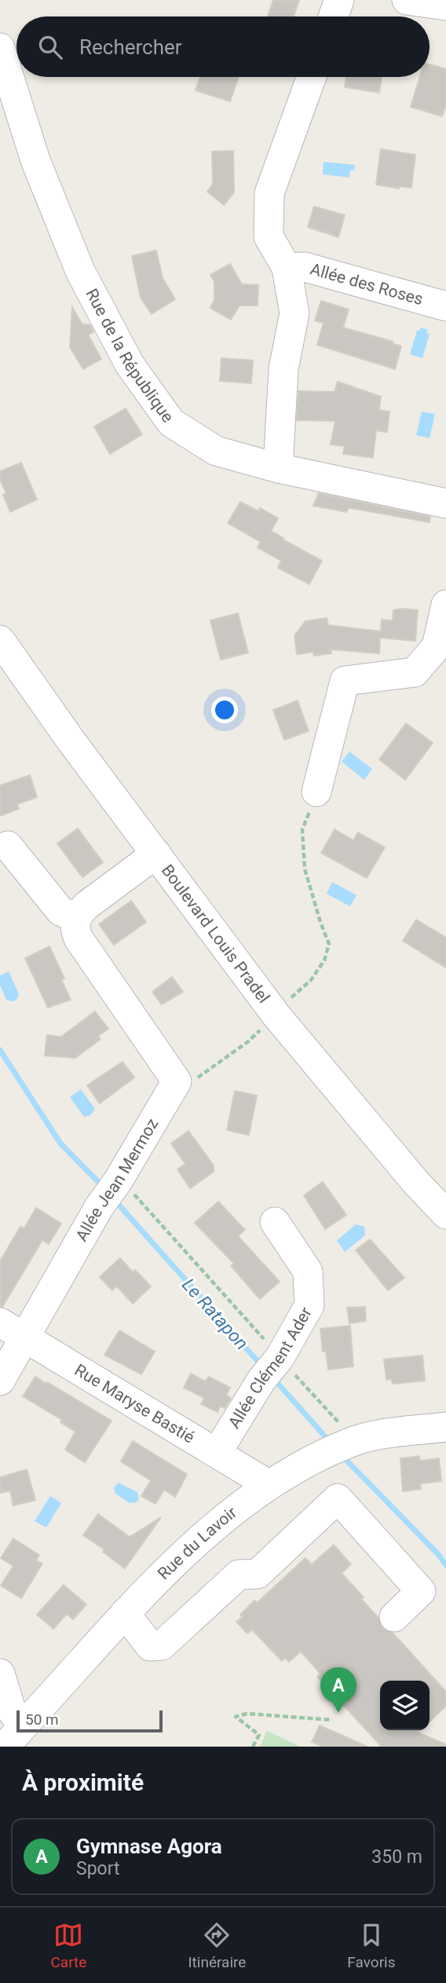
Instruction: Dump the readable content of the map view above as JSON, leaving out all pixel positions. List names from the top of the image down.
{
  "streets": {
    "street": [
      "Allée des Roses",
      "Rue de la République",
      "Boulevard Louis Pradel",
      "Allée Jean Mermoz",
      "Allée Clément Ader",
      "Rue Maryse Bastié",
      "Rue du Lavoir"
    ]
  },
  "crossings": [
    ["Allée Jean Mermoz", "Rue Maryse Bastié"],
    ["Allée Clément Ader", "Rue Maryse Bastié"],
    ["Rue Maryse Bastié", "Rue du Lavoir"]
  ],
  "water": ["Le Ratapon"],
  "scale_bar": "50 m",
  "page": {
    "search": "Rechercher",
    "pins": "A",
    "scale": "50 m",
    "heading": "À proximité",
    "list": [
      {
        "mark": "A",
        "name": "Gymnase Agora",
        "note": "Sport",
        "value": "350 m"
      }
    ],
    "nav": ["Carte", "Itinéraire", "Favoris"]
  }
}
